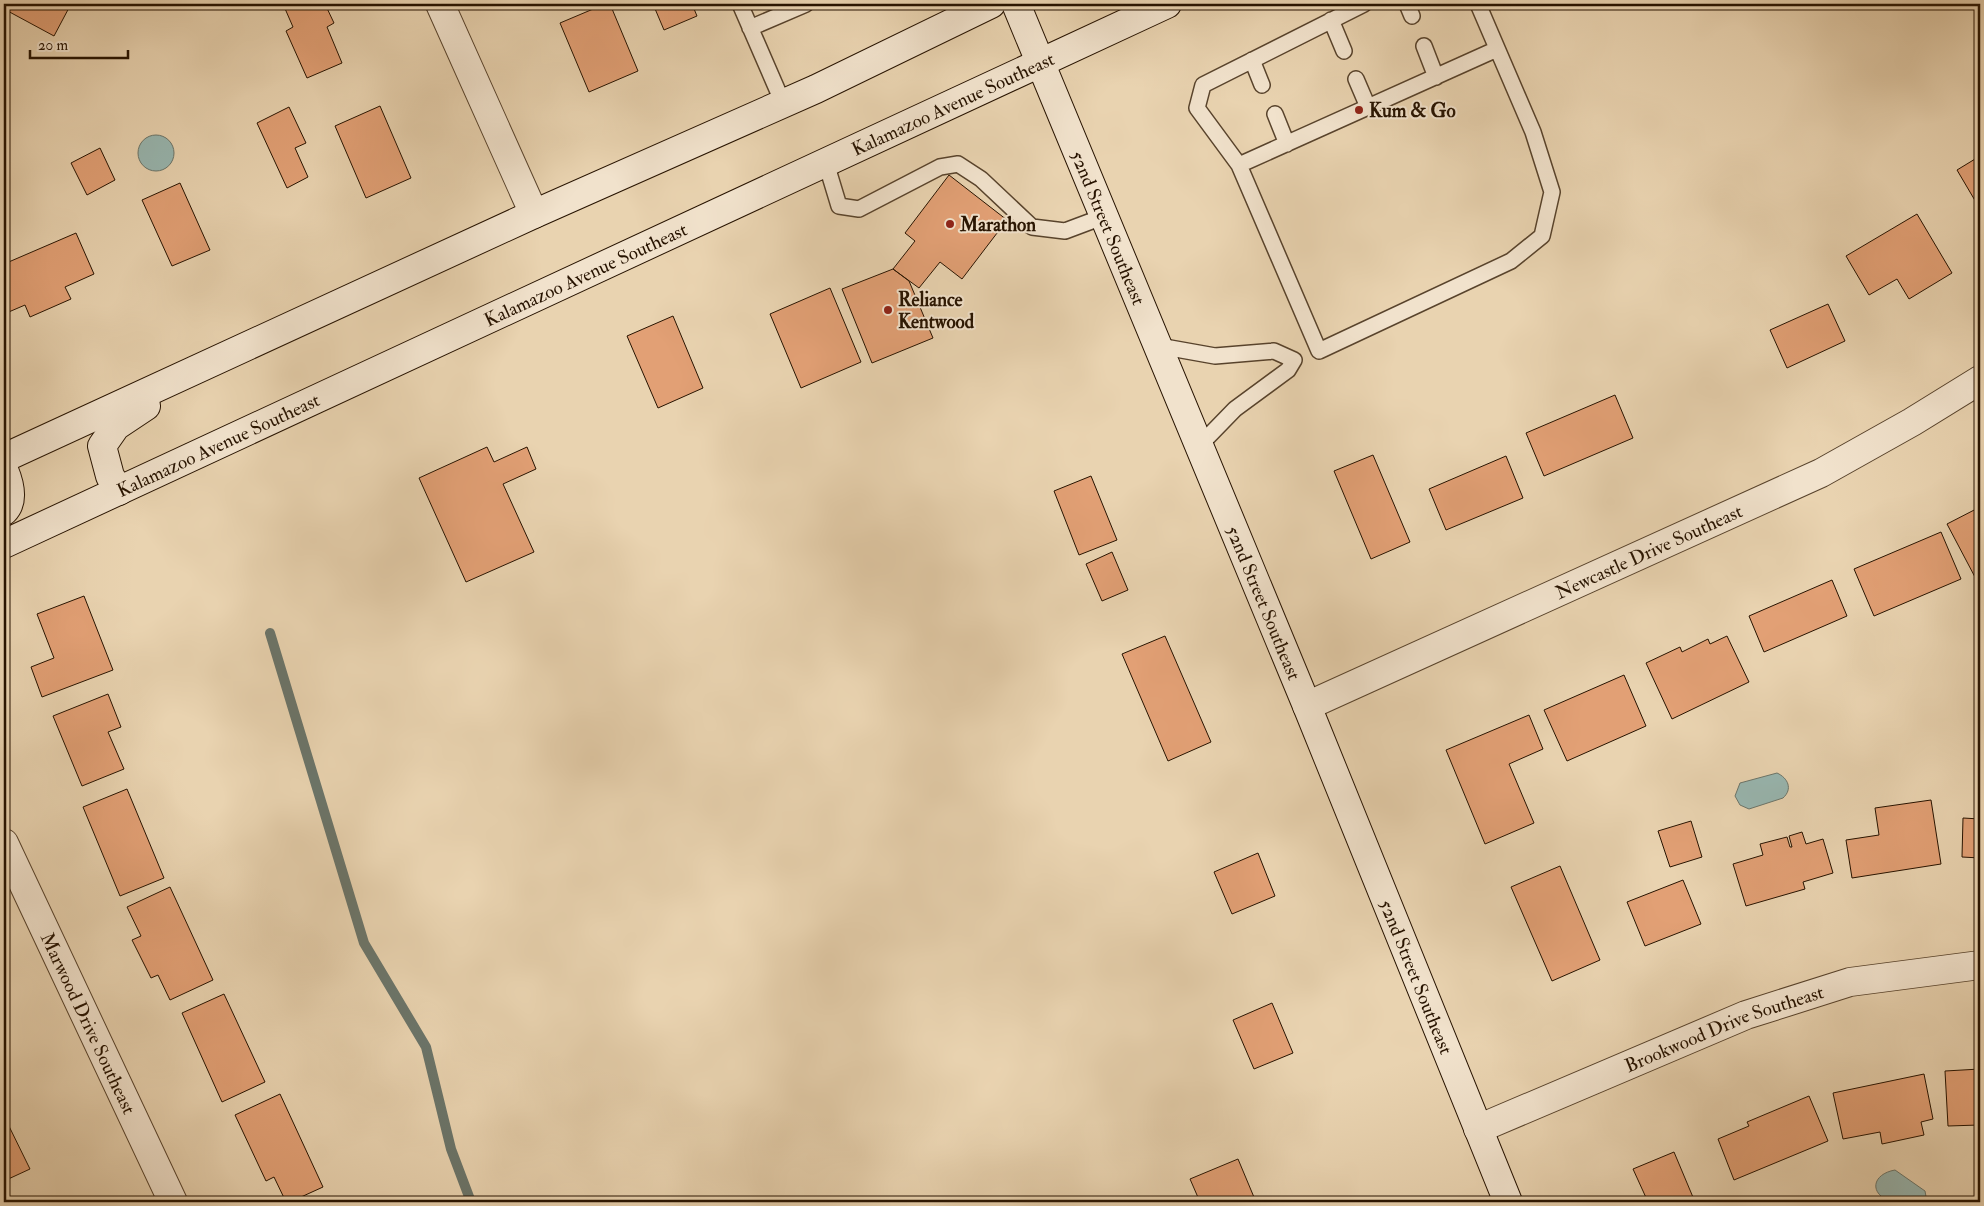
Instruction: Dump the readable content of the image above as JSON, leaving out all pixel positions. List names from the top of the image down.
{
  "streets": {
    "main road": [
      "Kalamazoo Avenue Southeast",
      "52nd Street Southeast",
      "Newcastle Drive Southeast",
      "Marwood Drive Southeast",
      "Brookwood Drive Southeast"
    ]
  },
  "crossings": [
    ["Kalamazoo Avenue Southeast", "52nd Street Southeast"],
    ["52nd Street Southeast", "Newcastle Drive Southeast"],
    ["52nd Street Southeast", "Brookwood Drive Southeast"]
  ],
  "places": ["Kum & Go", "Marathon", "Reliance Kentwood"],
  "scale_bar": "20 m"
}
